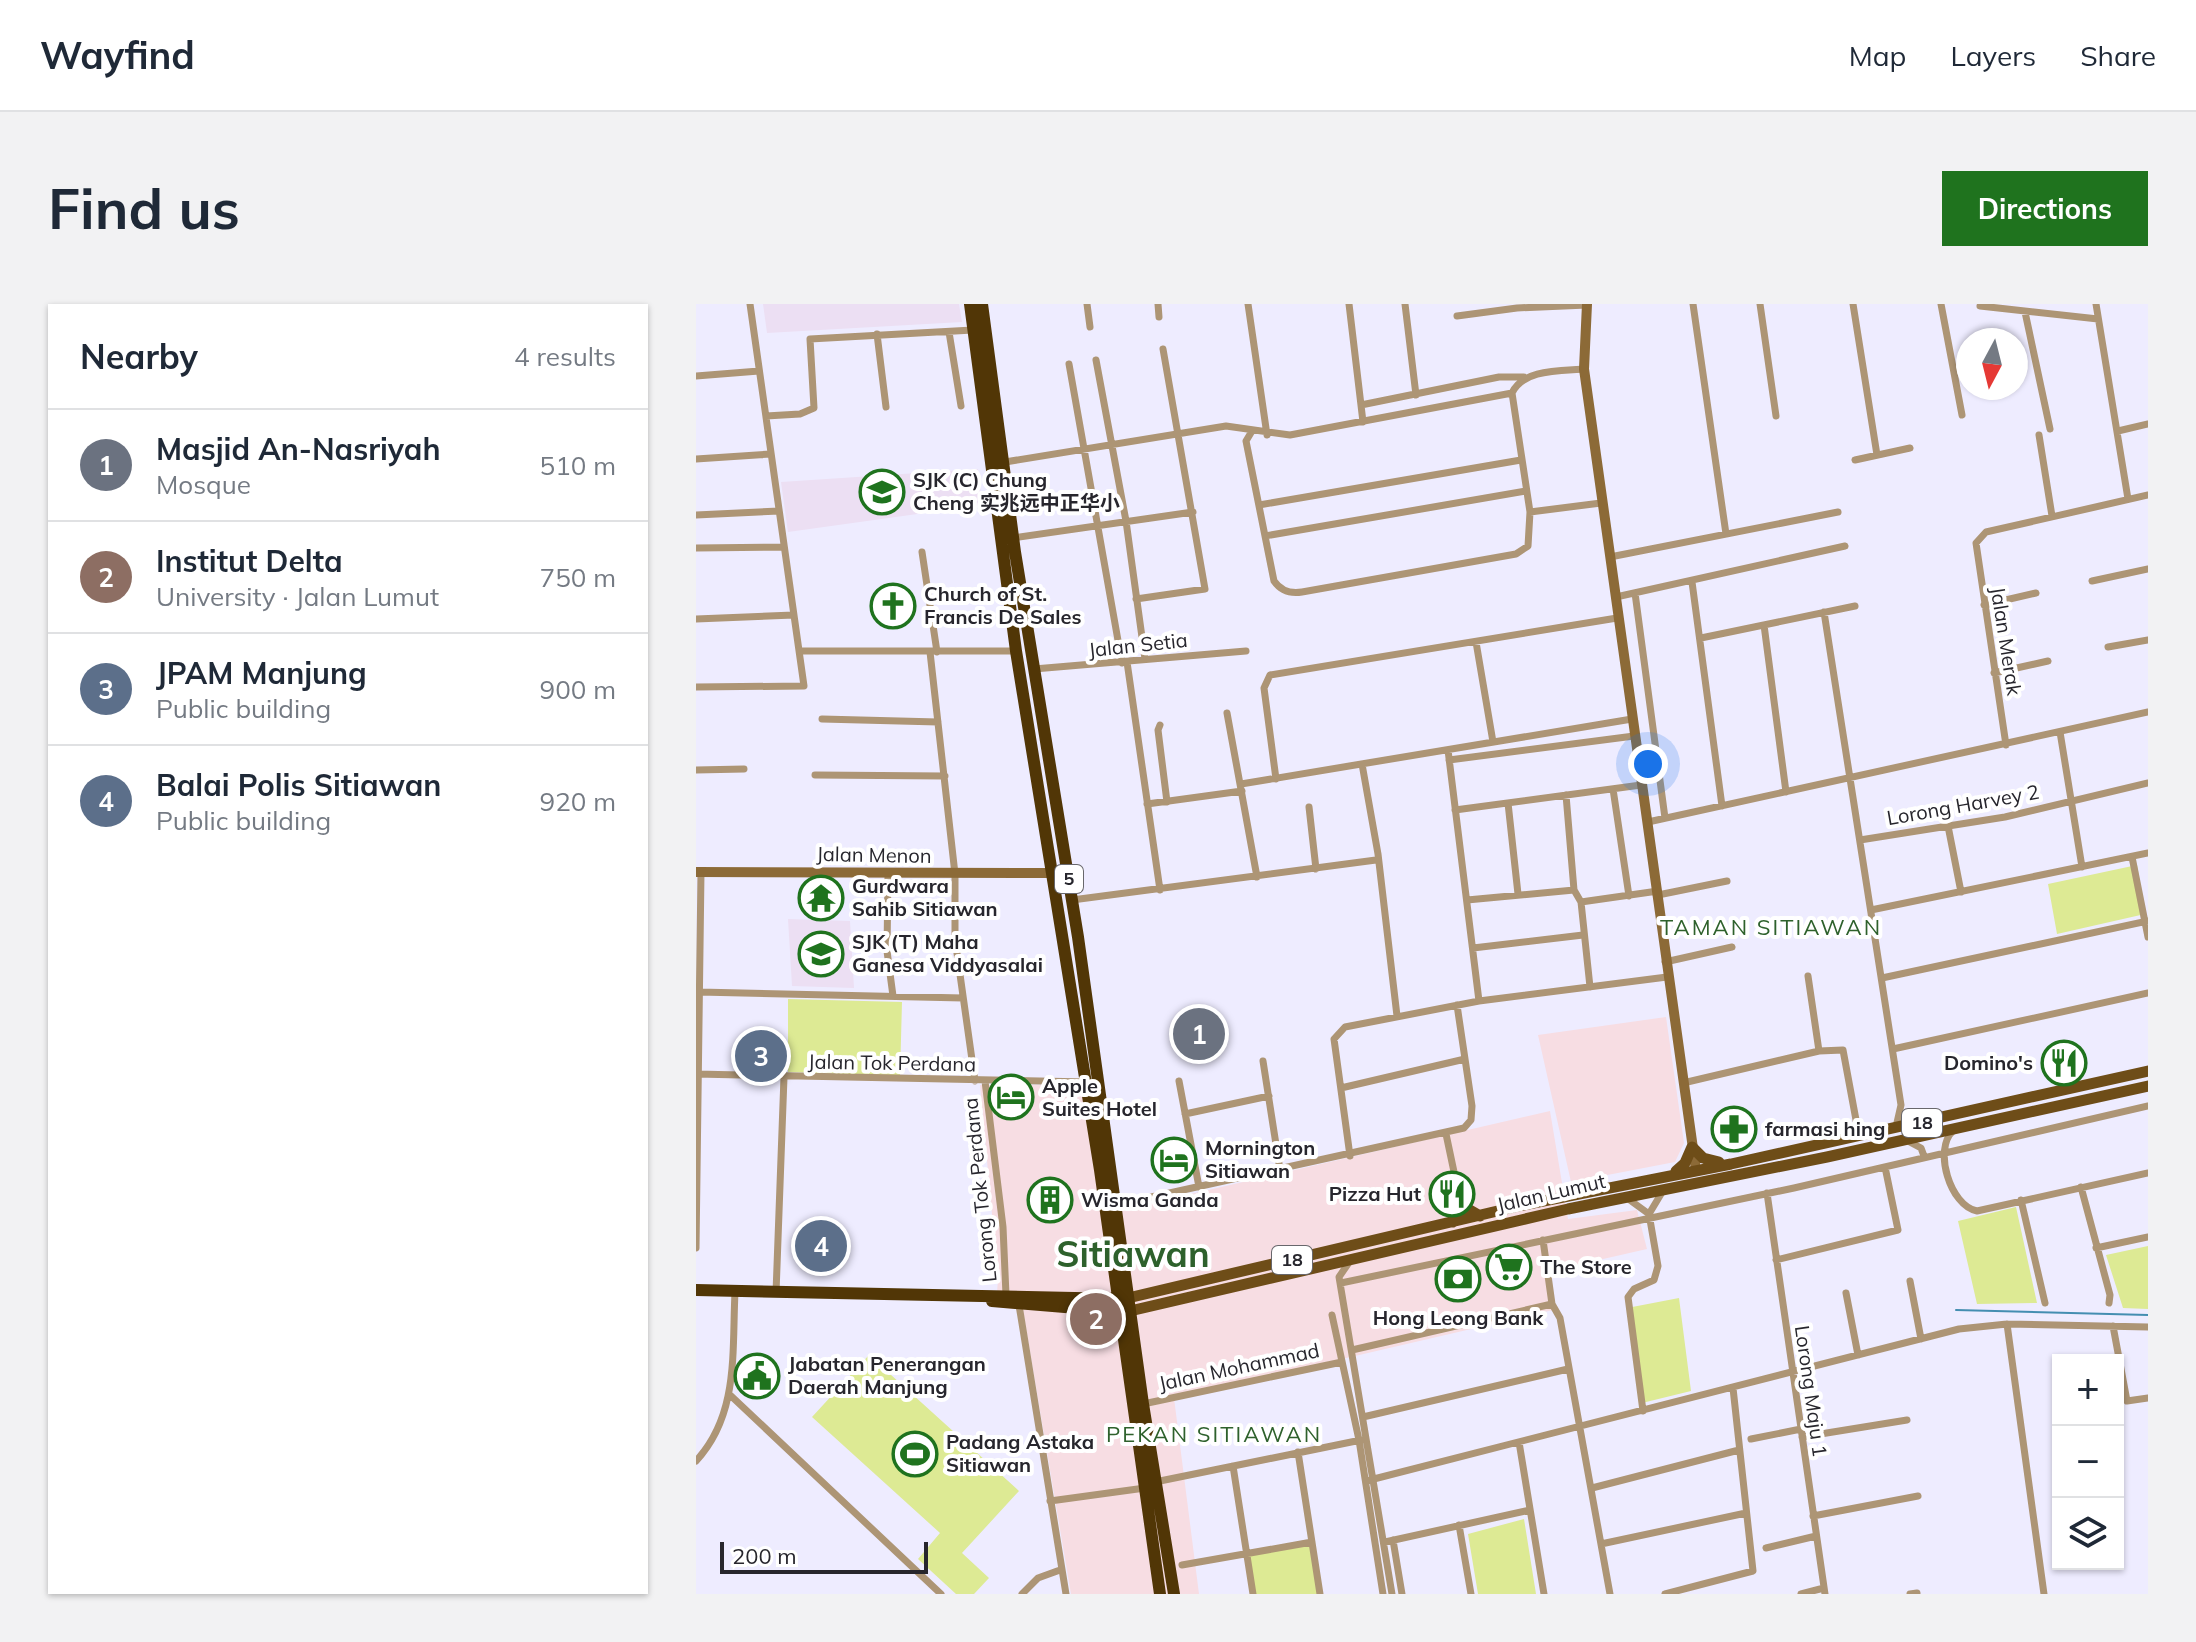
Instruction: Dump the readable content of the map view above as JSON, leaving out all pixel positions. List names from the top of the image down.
{
  "streets": {
    "highway": ["5", "Jalan Lumut"],
    "main road": ["18"],
    "street": [
      "Jalan Merak",
      "Jalan Setia",
      "Lorong Harvey 2",
      "Jalan Menon",
      "Jalan Tok Perdana",
      "Lorong Tok Perdana",
      "Jalan Mohammad",
      "Lorong Maju 1"
    ]
  },
  "crossings": [
    ["Jalan Setia", "5"],
    ["Jalan Menon", "5"],
    ["Jalan Menon", "Lorong Tok Perdana"],
    ["5", "Jalan Tok Perdana"],
    ["5", "Jalan Lumut"],
    ["Jalan Tok Perdana", "Lorong Tok Perdana"],
    ["Lorong Tok Perdana", "Jalan Lumut"]
  ],
  "districts": ["TAMAN SITIAWAN", "Sitiawan", "PEKAN SITIAWAN"],
  "places": {
    "school or university": ["SJK (C) Chung Cheng 实兆远中正华小", "SJK (T) Maha Ganesa Viddyasalai"],
    "church": ["Church of St. Francis De Sales"],
    "temple": ["Gurdwara Sahib Sitiawan"],
    "restaurant": ["Domino's", "Pizza Hut"],
    "hotel": ["Apple Suites Hotel", "Mornington Sitiawan"],
    "pharmacy": ["farmasi hing"],
    "building": ["Wisma Ganda"],
    "supermarket": ["The Store"],
    "bank": ["Hong Leong Bank"],
    "public building": ["Jabatan Penerangan Daerah Manjung"],
    "sports": ["Padang Astaka Sitiawan"]
  },
  "scale_bar": "200 m",
  "north": "bottom",
  "page": {
    "header": "Wayfind",
    "nav": ["Map", "Layers", "Share"],
    "buttons": "Directions",
    "title": "Find us",
    "heading": ["Nearby", "4 results"],
    "list": [
      {
        "mark": "1",
        "name": "Masjid An-Nasriyah",
        "note": "Mosque",
        "value": "510 m"
      },
      {
        "mark": "2",
        "name": "Institut Delta",
        "note": "University · Jalan Lumut",
        "value": "750 m"
      },
      {
        "mark": "3",
        "name": "JPAM Manjung",
        "note": "Public building",
        "value": "900 m"
      },
      {
        "mark": "4",
        "name": "Balai Polis Sitiawan",
        "note": "Public building",
        "value": "920 m"
      }
    ],
    "pins": [
      "1",
      "3",
      "4",
      "2"
    ],
    "map_buttons": ["+", "−"],
    "scale": "200 m"
  }
}
